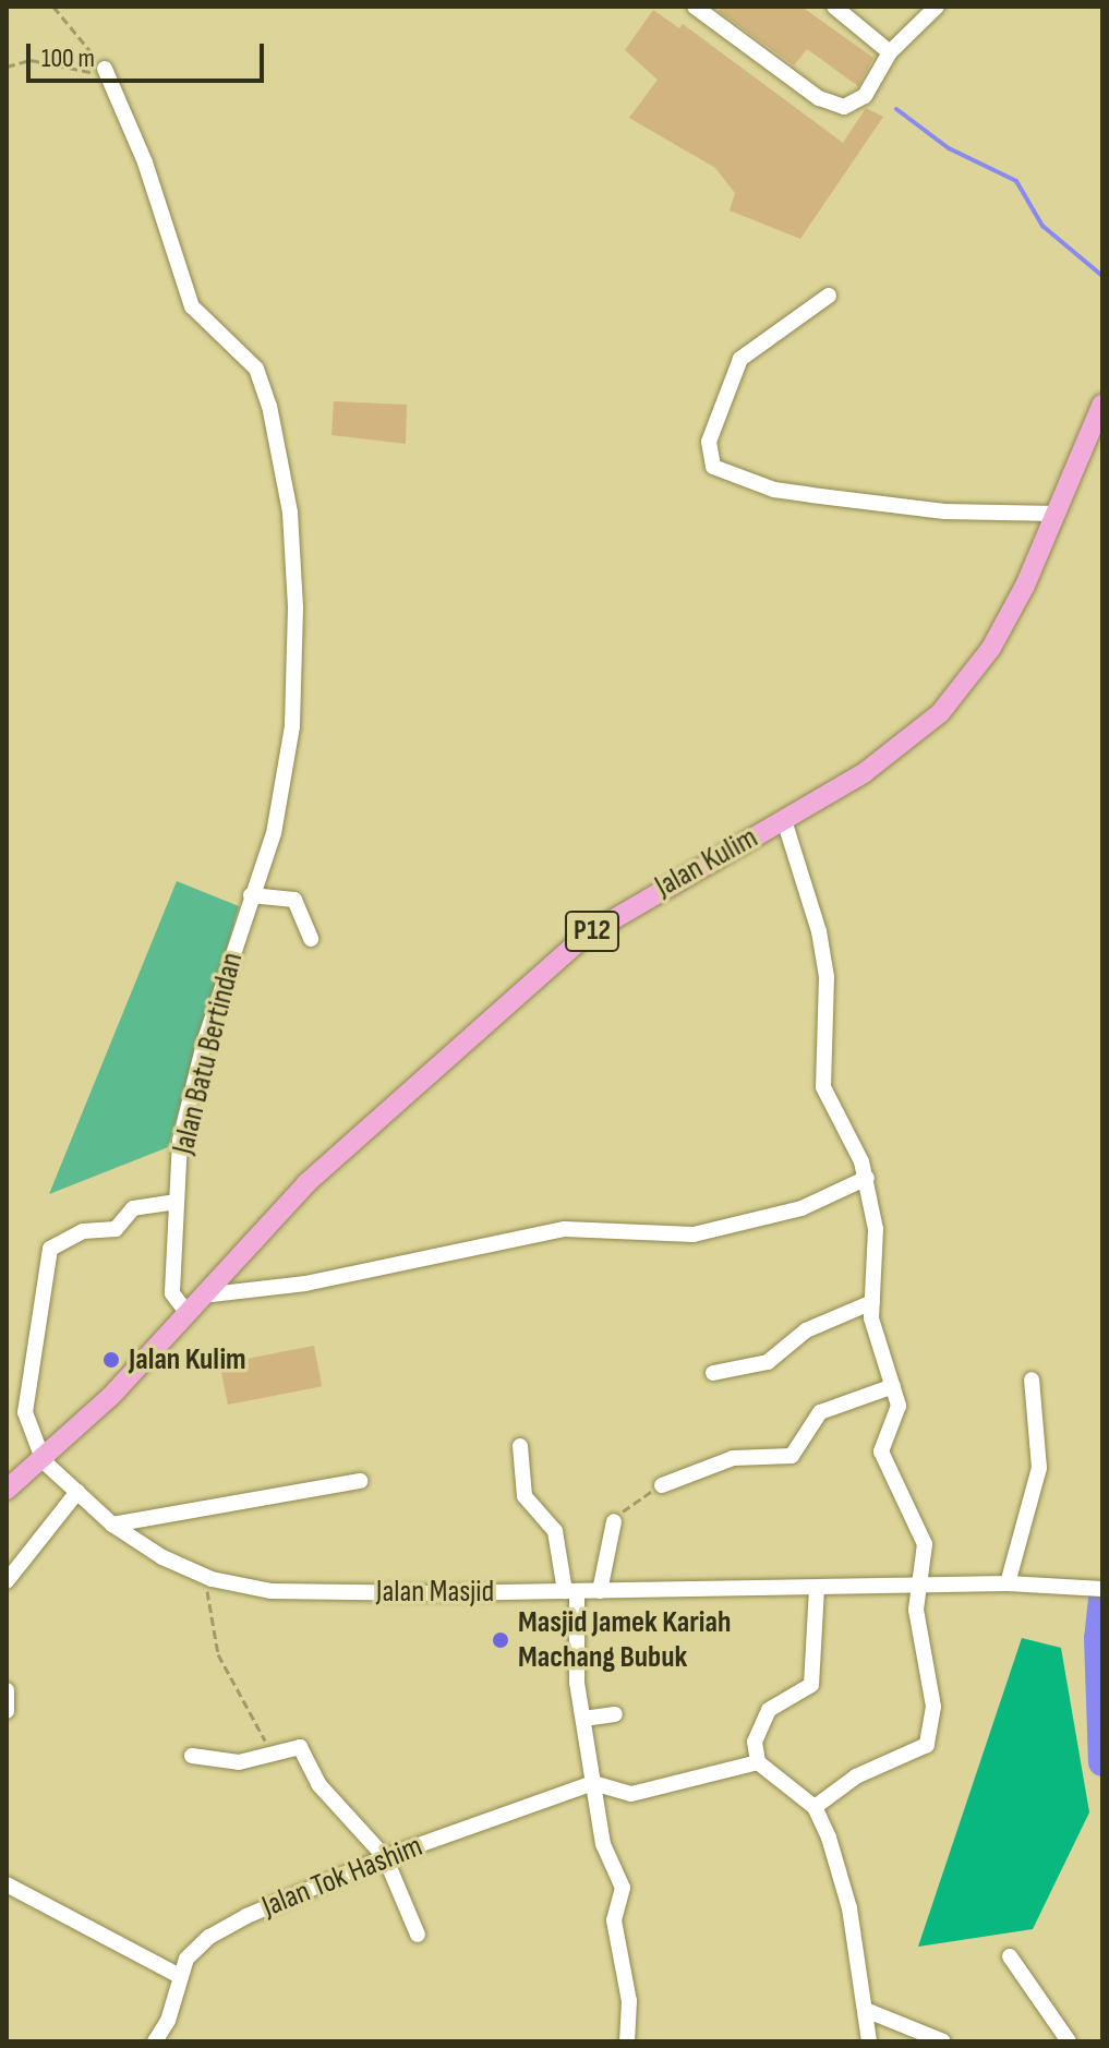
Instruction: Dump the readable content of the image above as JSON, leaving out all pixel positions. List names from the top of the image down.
{
  "streets": {
    "main road": ["Jalan Kulim", "P12"],
    "street": ["Jalan Batu Bertindan", "Jalan Masjid", "Jalan Tok Hashim"]
  },
  "crossings": [
    ["Jalan Kulim", "Jalan Batu Bertindan"],
    ["Jalan Kulim", "Jalan Masjid"]
  ],
  "places": ["Jalan Kulim", "Masjid Jamek Kariah Machang Bubuk"],
  "scale_bar": "100 m"
}
